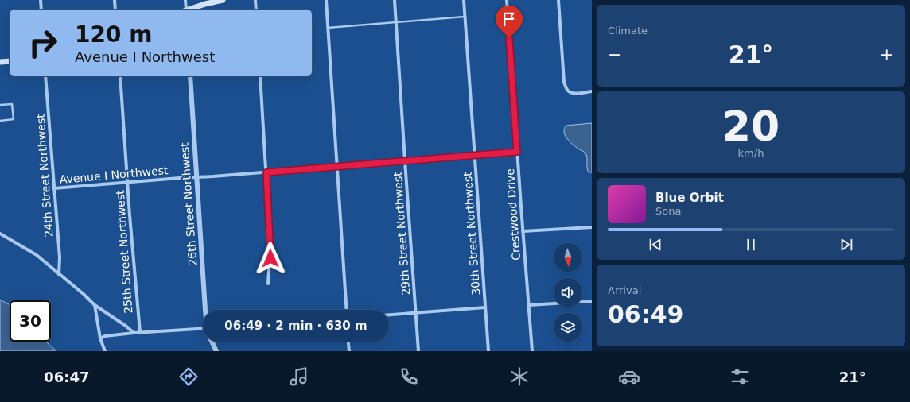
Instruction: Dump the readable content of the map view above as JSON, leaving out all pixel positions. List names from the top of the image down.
{
  "streets": {
    "street": [
      "Avenue I Northwest",
      "24th Street Northwest",
      "26th Street Northwest",
      "Crestwood Drive",
      "29th Street Northwest",
      "30th Street Northwest",
      "25th Street Northwest"
    ]
  },
  "crossings": [
    ["Avenue I Northwest", "24th Street Northwest"],
    ["Avenue I Northwest", "26th Street Northwest"],
    ["Avenue I Northwest", "Crestwood Drive"],
    ["Avenue I Northwest", "29th Street Northwest"],
    ["Avenue I Northwest", "30th Street Northwest"],
    ["Avenue I Northwest", "25th Street Northwest"]
  ],
  "north": "bottom",
  "page": {
    "tile": [
      "Climate",
      ["20", "km/h"],
      ["Arrival", "06:49"]
    ],
    "turn": ["120 m", "Avenue I Northwest"],
    "heat": ["−", "21°", "+"],
    "song": ["Blue Orbit", "Sona"],
    "limit": "30",
    "trip": "06:49 · 2 min · 630 m",
    "tabs": ["06:47", "21°"]
  }
}
